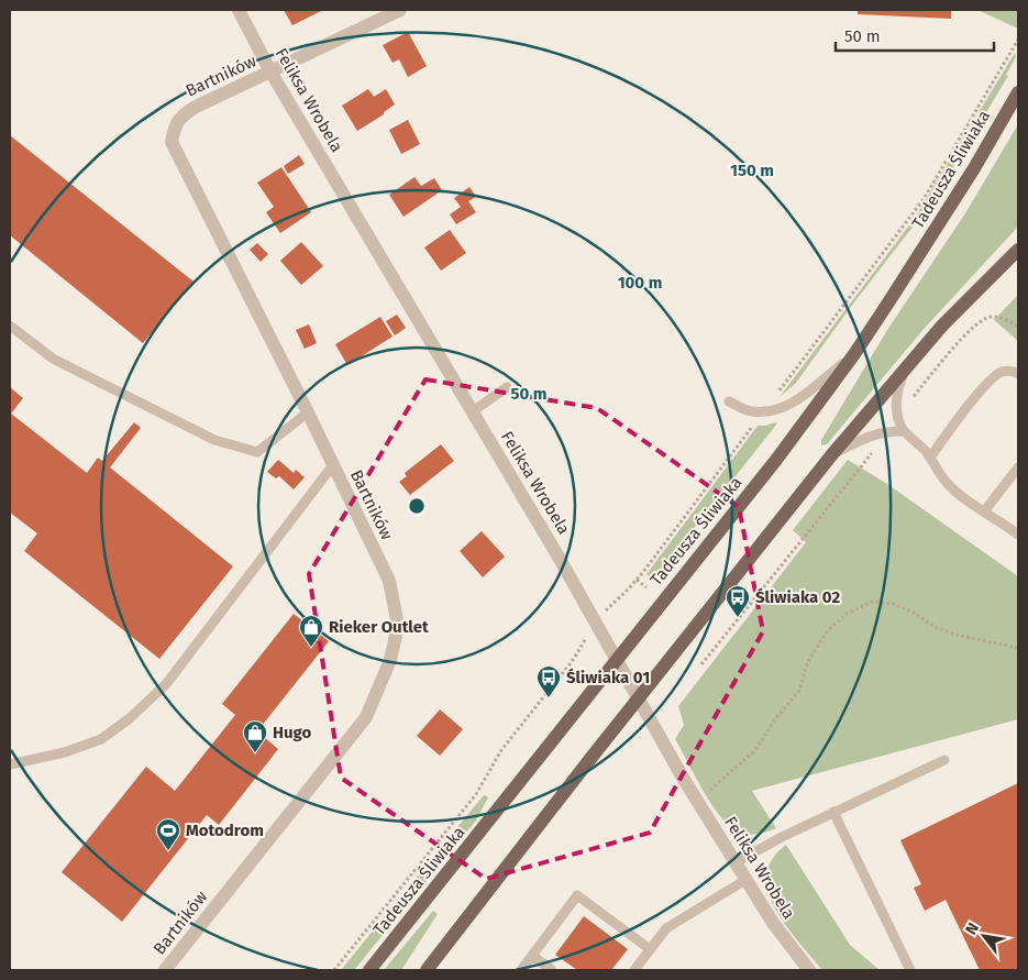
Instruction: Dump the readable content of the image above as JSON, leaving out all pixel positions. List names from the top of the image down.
{
  "streets": {
    "main road": ["Tadeusza Śliwiaka"],
    "street": ["Bartników", "Feliksa Wrobela"]
  },
  "crossings": [
    ["Bartników", "Feliksa Wrobela"],
    ["Feliksa Wrobela", "Tadeusza Śliwiaka"]
  ],
  "places": {
    "bus stop": ["Śliwiaka 02", "Śliwiaka 01"],
    "shop": ["Rieker Outlet", "Hugo"],
    "sports": ["Motodrom"]
  },
  "scale_bar": "50 m",
  "north": "top left",
  "rings": ["150 m", "100 m", "50 m"]
}
